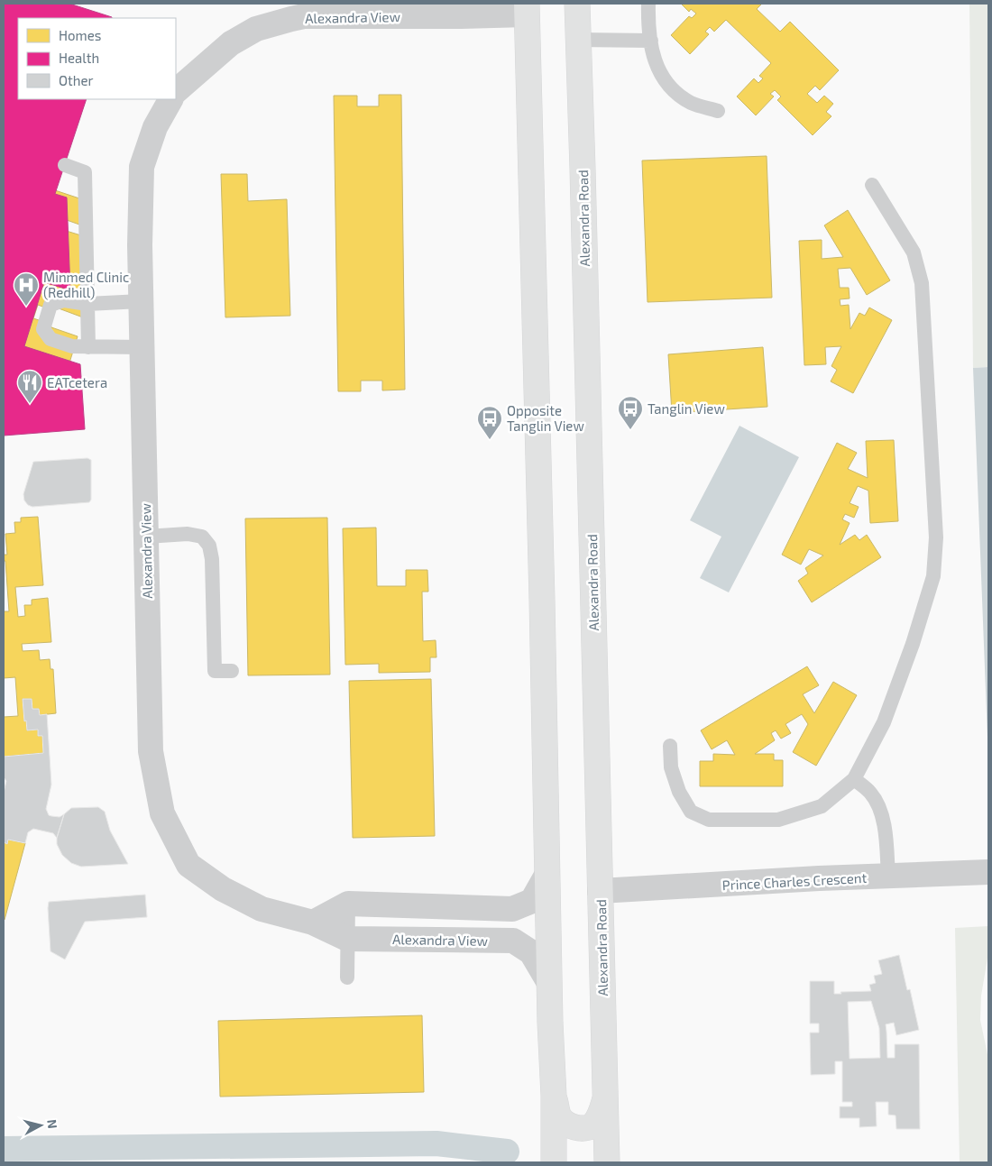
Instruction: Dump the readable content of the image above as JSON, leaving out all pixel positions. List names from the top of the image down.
{
  "streets": {
    "main road": ["Alexandra Road"],
    "street": ["Alexandra View", "Prince Charles Crescent"]
  },
  "crossings": [
    ["Alexandra Road", "Prince Charles Crescent"]
  ],
  "places": {
    "hospital": ["Minmed Clinic (Redhill)"],
    "restaurant": ["EATcetera"],
    "bus stop": ["Tanglin View", "Opposite Tanglin View"]
  },
  "legend": ["Homes", "Health", "Other"],
  "north": "right"
}
